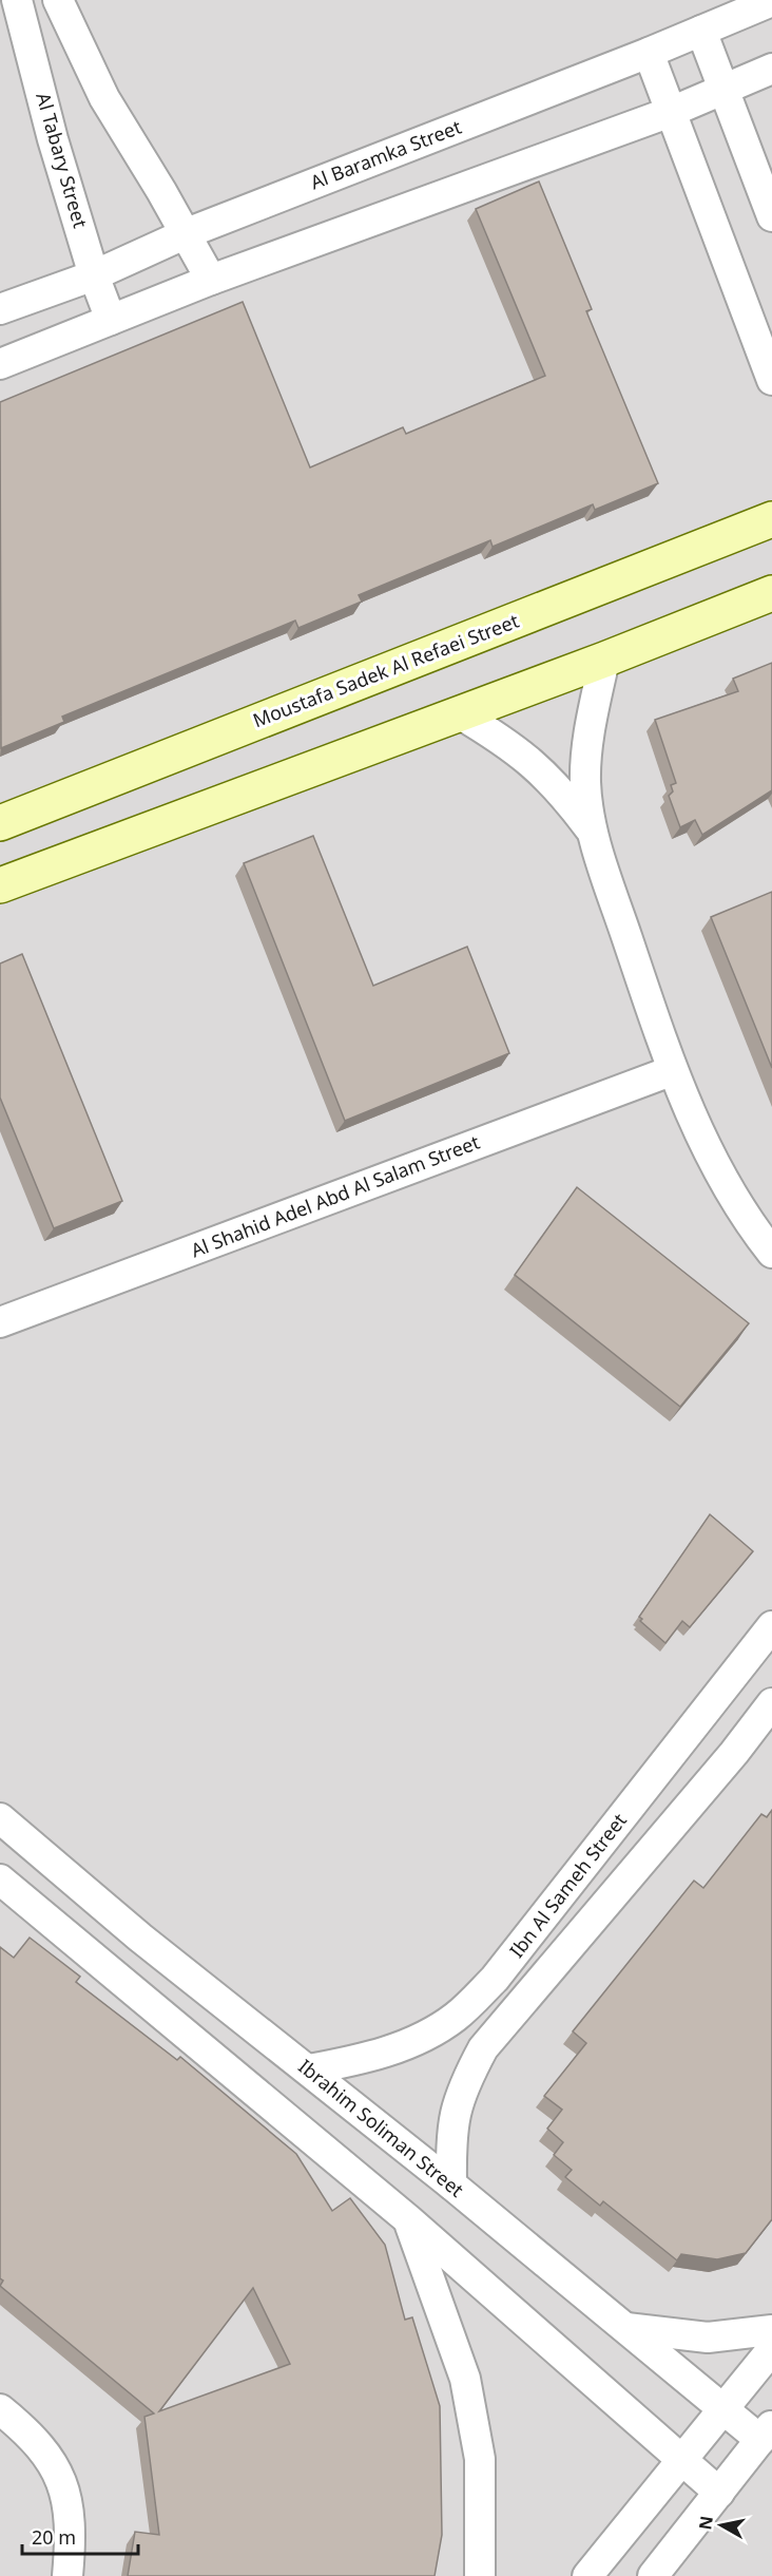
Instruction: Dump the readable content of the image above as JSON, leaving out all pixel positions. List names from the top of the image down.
{
  "streets": {
    "street": [
      "Al Baramka Street",
      "Al Tabary Street",
      "Moustafa Sadek Al Refaei Street",
      "Al Shahid Adel Abd Al Salam Street",
      "Ibn Al Sameh Street",
      "Ibrahim Soliman Street"
    ]
  },
  "crossings": [
    ["Al Baramka Street", "Al Tabary Street"],
    ["Ibn Al Sameh Street", "Ibrahim Soliman Street"]
  ],
  "scale_bar": "20 m",
  "north": "left"
}
